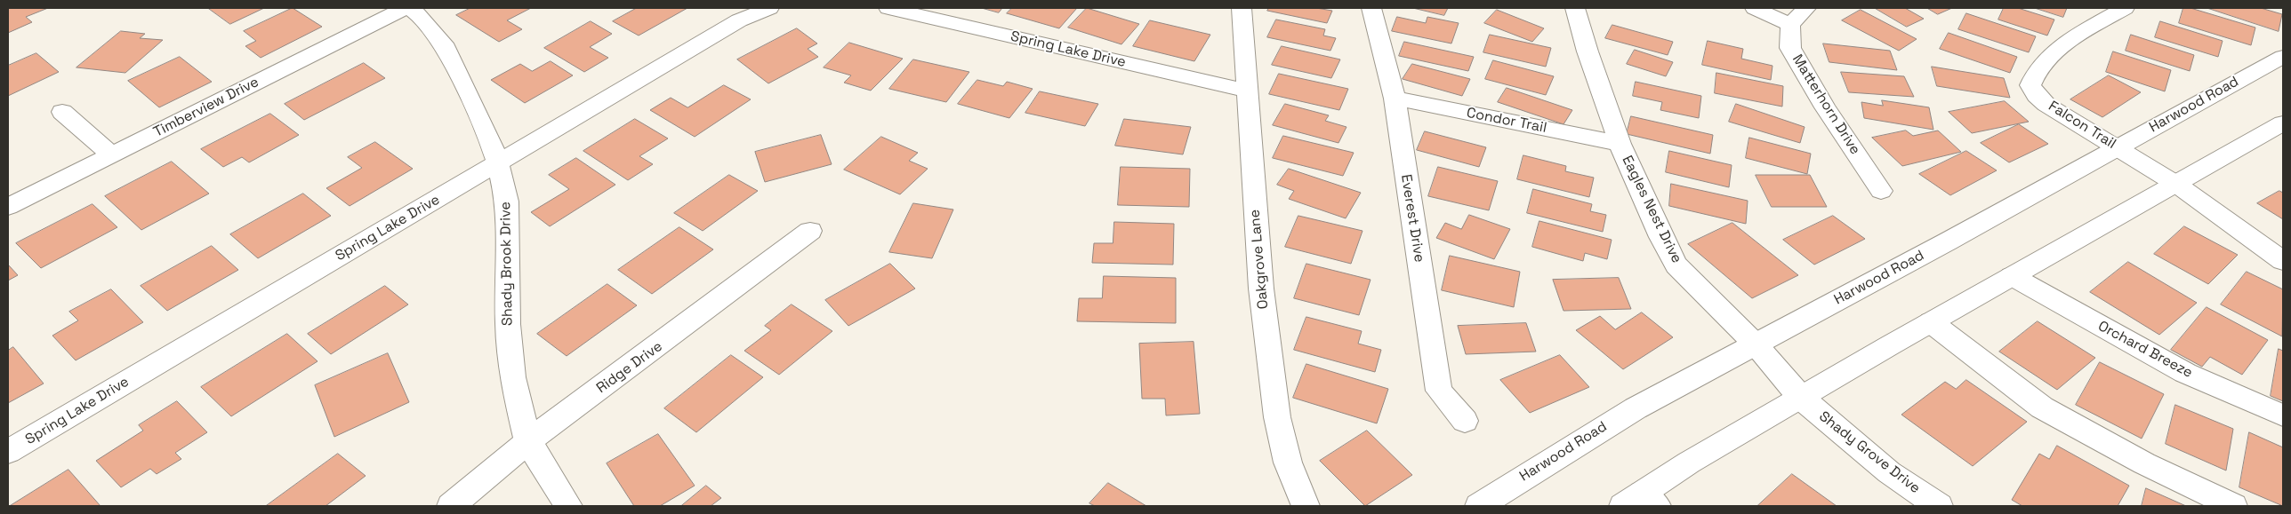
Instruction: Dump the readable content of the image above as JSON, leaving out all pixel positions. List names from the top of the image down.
{
  "streets": {
    "street": [
      "Spring Lake Drive",
      "Matterhorn Drive",
      "Harwood Road",
      "Timberview Drive",
      "Condor Trail",
      "Falcon Trail",
      "Eagles Nest Drive",
      "Everest Drive",
      "Oakgrove Lane",
      "Shady Brook Drive",
      "Orchard Breeze",
      "Ridge Drive",
      "Shady Grove Drive"
    ]
  },
  "crossings": [
    ["Spring Lake Drive", "Oakgrove Lane"],
    ["Spring Lake Drive", "Shady Brook Drive"],
    ["Harwood Road", "Falcon Trail"],
    ["Harwood Road", "Eagles Nest Drive"],
    ["Condor Trail", "Eagles Nest Drive"],
    ["Condor Trail", "Everest Drive"],
    ["Eagles Nest Drive", "Shady Grove Drive"],
    ["Shady Brook Drive", "Ridge Drive"]
  ]
}
